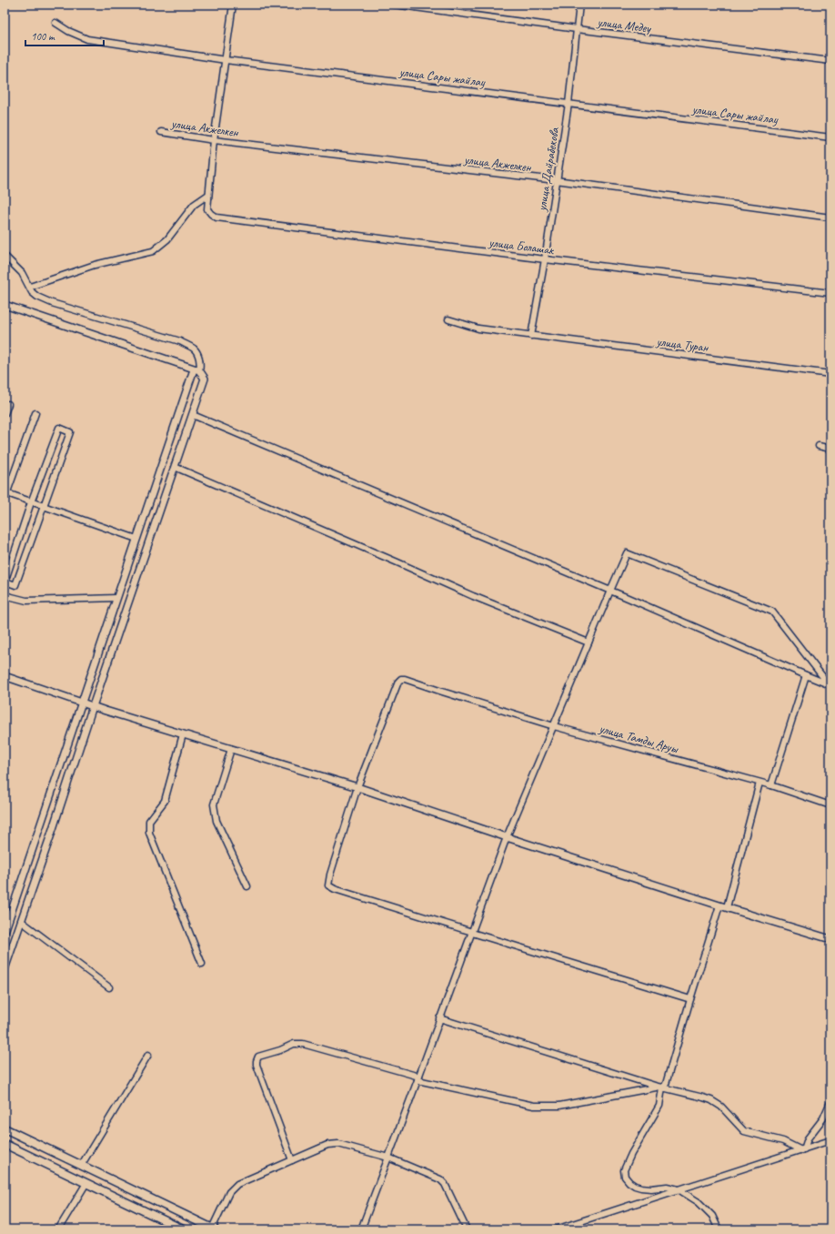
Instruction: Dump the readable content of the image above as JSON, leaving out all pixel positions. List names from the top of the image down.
{
  "streets": {
    "street": [
      "улица Медеу",
      "улица Сары жайлау",
      "улица Акжелкен",
      "улица Дайрабекова",
      "улица Болашак",
      "улица Туран",
      "улица Тамды Аруы"
    ]
  },
  "crossings": [
    ["улица Медеу", "улица Дайрабекова"],
    ["улица Сары жайлау", "улица Дайрабекова"],
    ["улица Акжелкен", "улица Дайрабекова"],
    ["улица Дайрабекова", "улица Болашак"],
    ["улица Дайрабекова", "улица Туран"]
  ],
  "scale_bar": "100 m"
}
